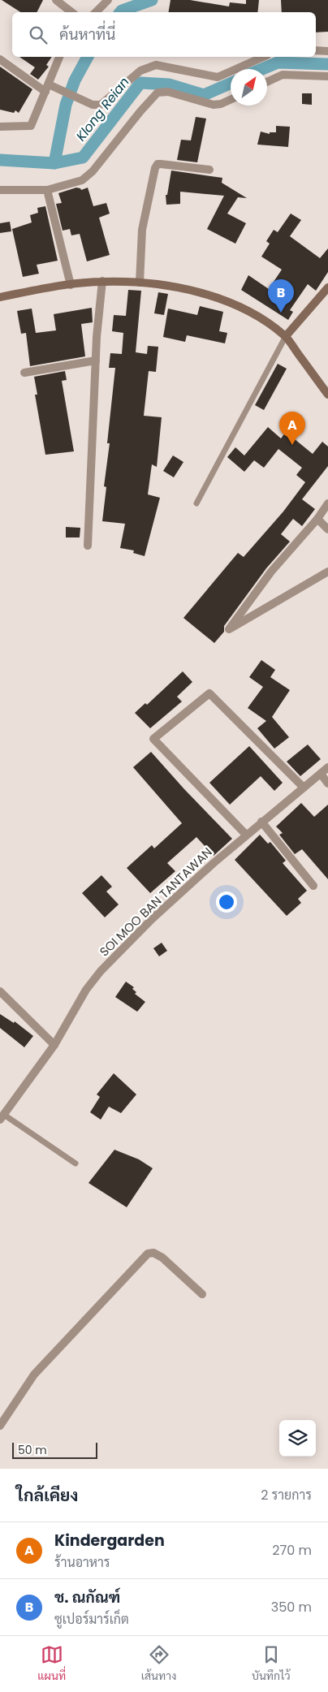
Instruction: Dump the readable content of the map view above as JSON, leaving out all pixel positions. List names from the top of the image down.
{
  "streets": {
    "street": ["SOI MOO BAN TANTAWAN"]
  },
  "water": ["Klong Reian"],
  "scale_bar": "50 m",
  "north": "top right",
  "page": {
    "search": "ค้นหาที่นี่",
    "pins": ["B", "A"],
    "scale": "50 m",
    "heading": ["ใกล้เคียง", "2 รายการ"],
    "list": [
      {
        "mark": "A",
        "name": "Kindergarden",
        "note": "ร้านอาหาร",
        "value": "270 m"
      },
      {
        "mark": "B",
        "name": "ช. ณกัณฑ์",
        "note": "ซูเปอร์มาร์เก็ต",
        "value": "350 m"
      }
    ],
    "nav": ["แผนที่", "เส้นทาง", "บันทึกไว้"]
  }
}
